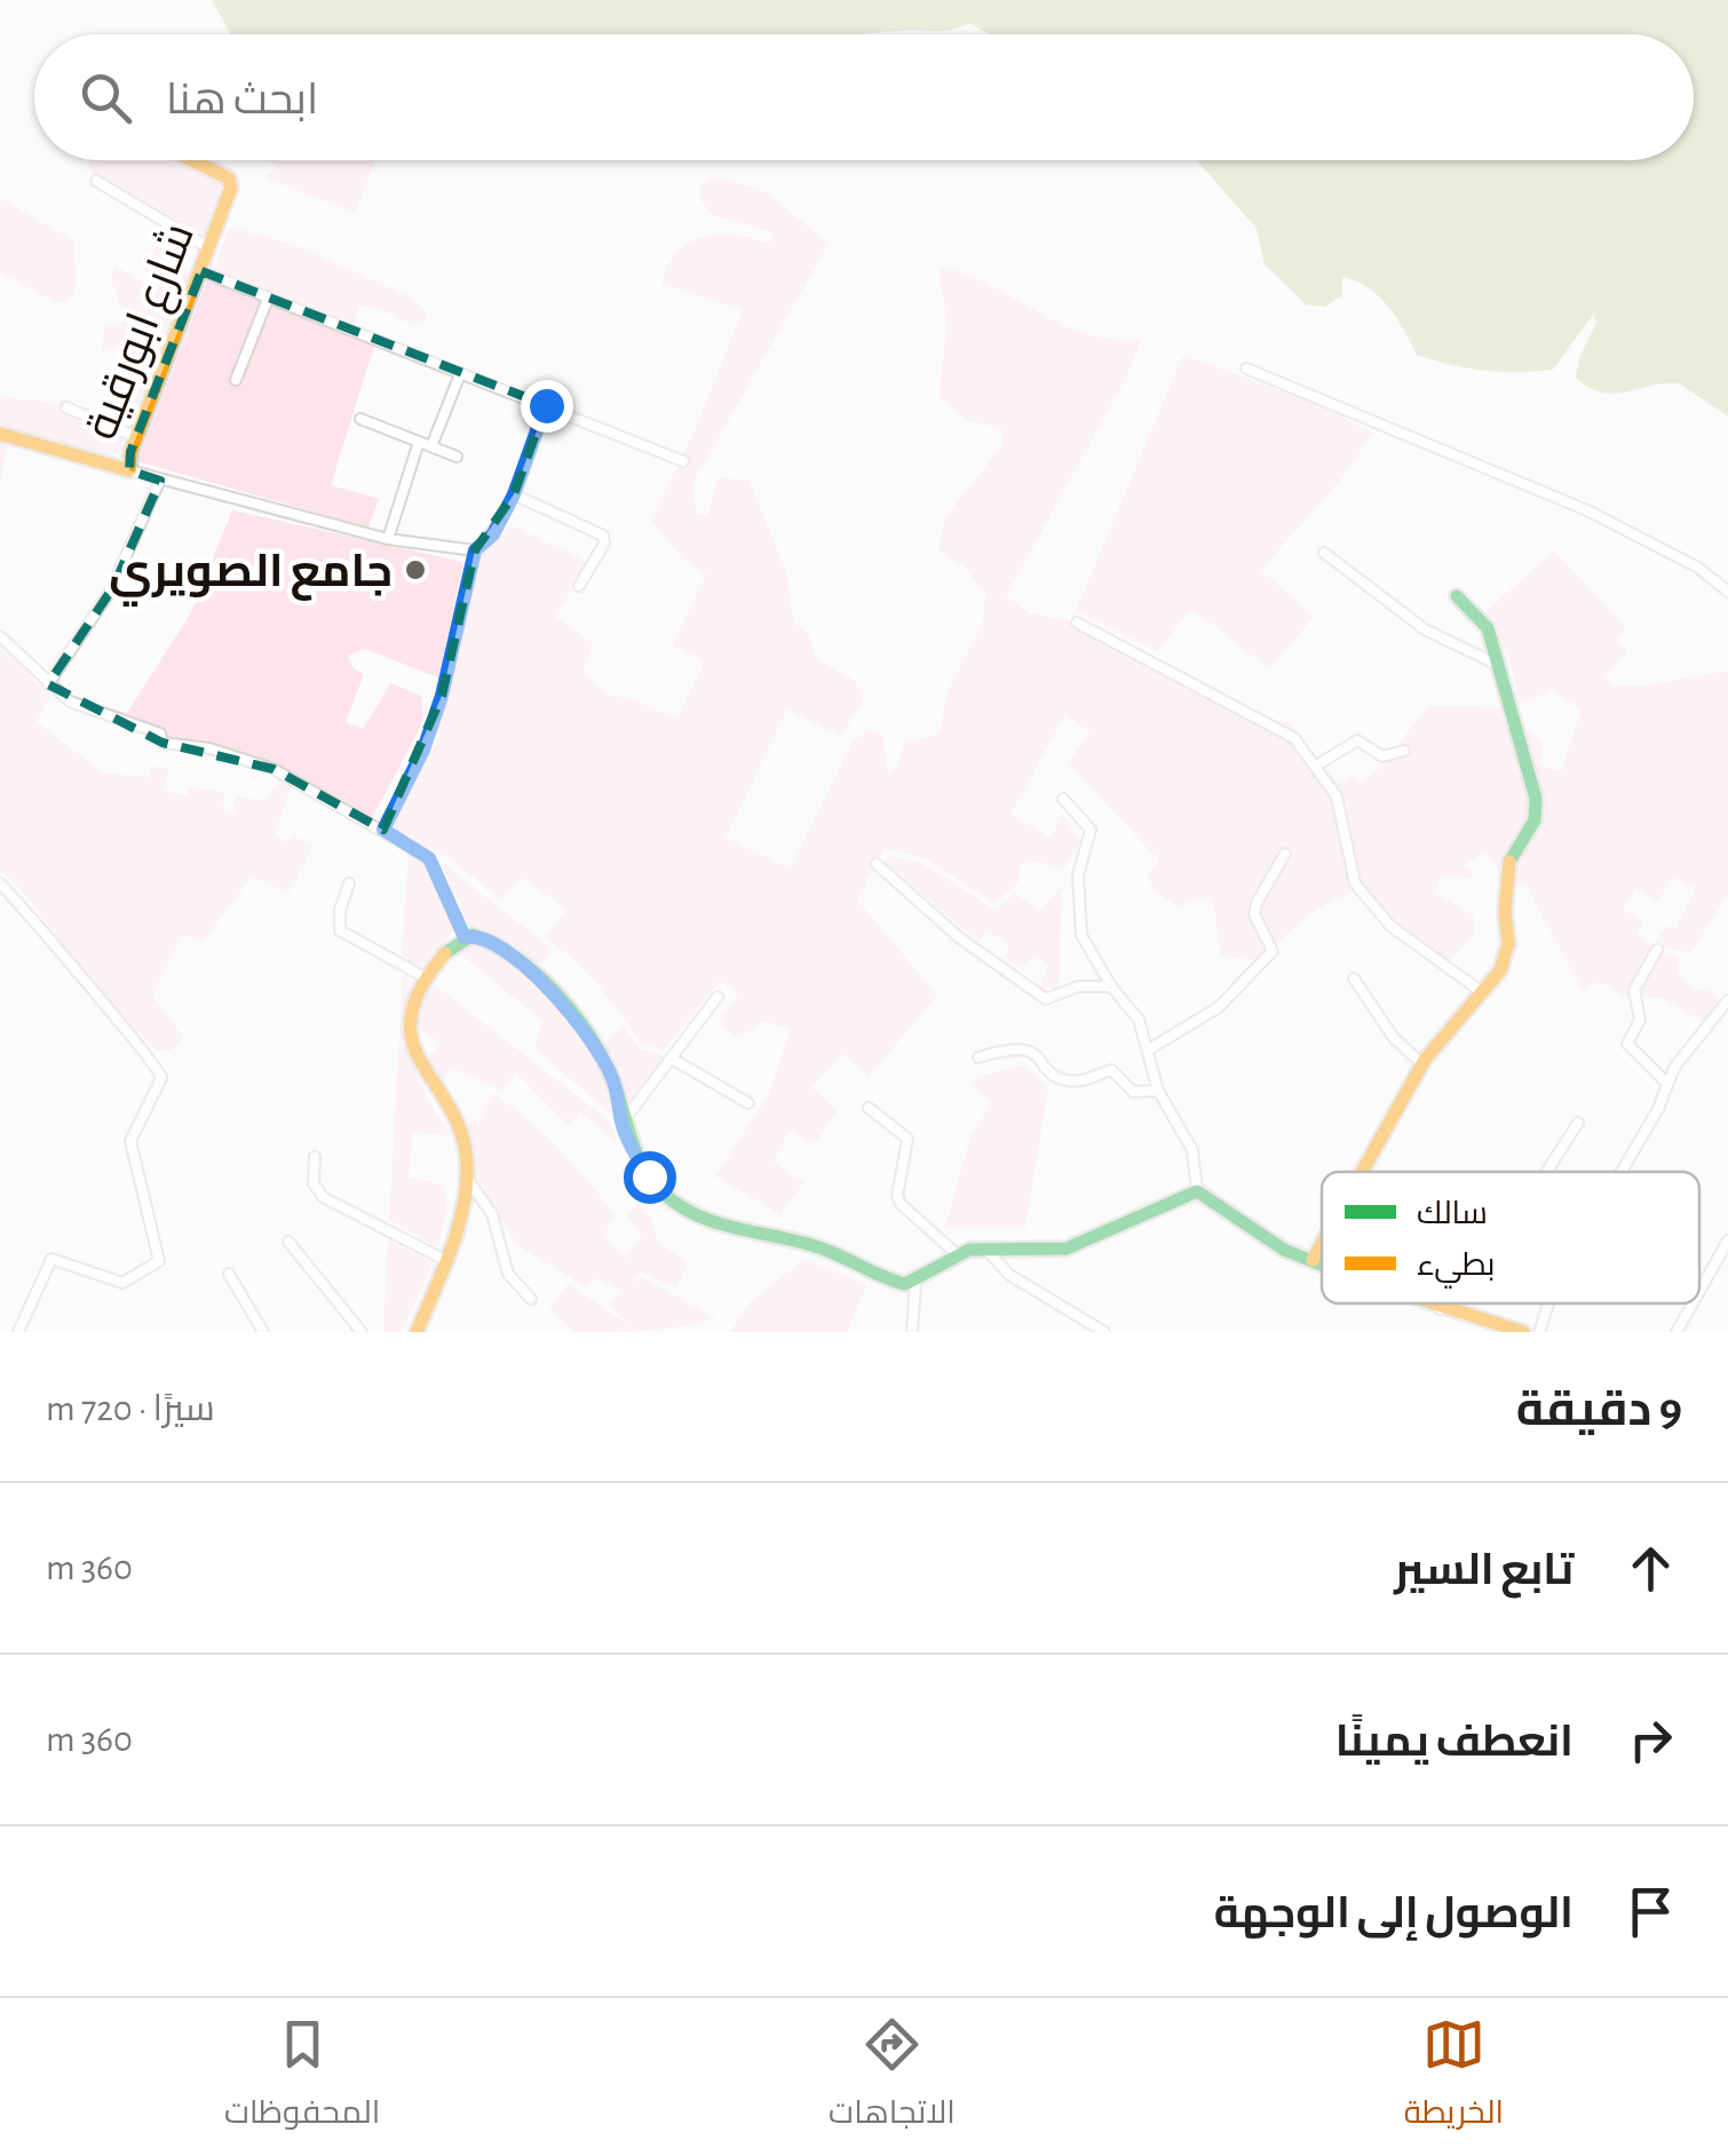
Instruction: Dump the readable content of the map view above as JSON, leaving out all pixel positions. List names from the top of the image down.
{
  "streets": {
    "street": ["شارع ابورقية"]
  },
  "places": ["جامع الصويري"],
  "legend": ["سالك", "بطيء"],
  "page": {
    "search": "ابحث هنا",
    "heading": ["9 دقيقة", "سيرًا · 720 m"],
    "list": [
      ["تابع السير", "360 m"],
      ["انعطف يمينًا", "360 m"],
      "الوصول إلى الوجهة"
    ],
    "nav": ["الخريطة", "الاتجاهات", "المحفوظات"]
  }
}
